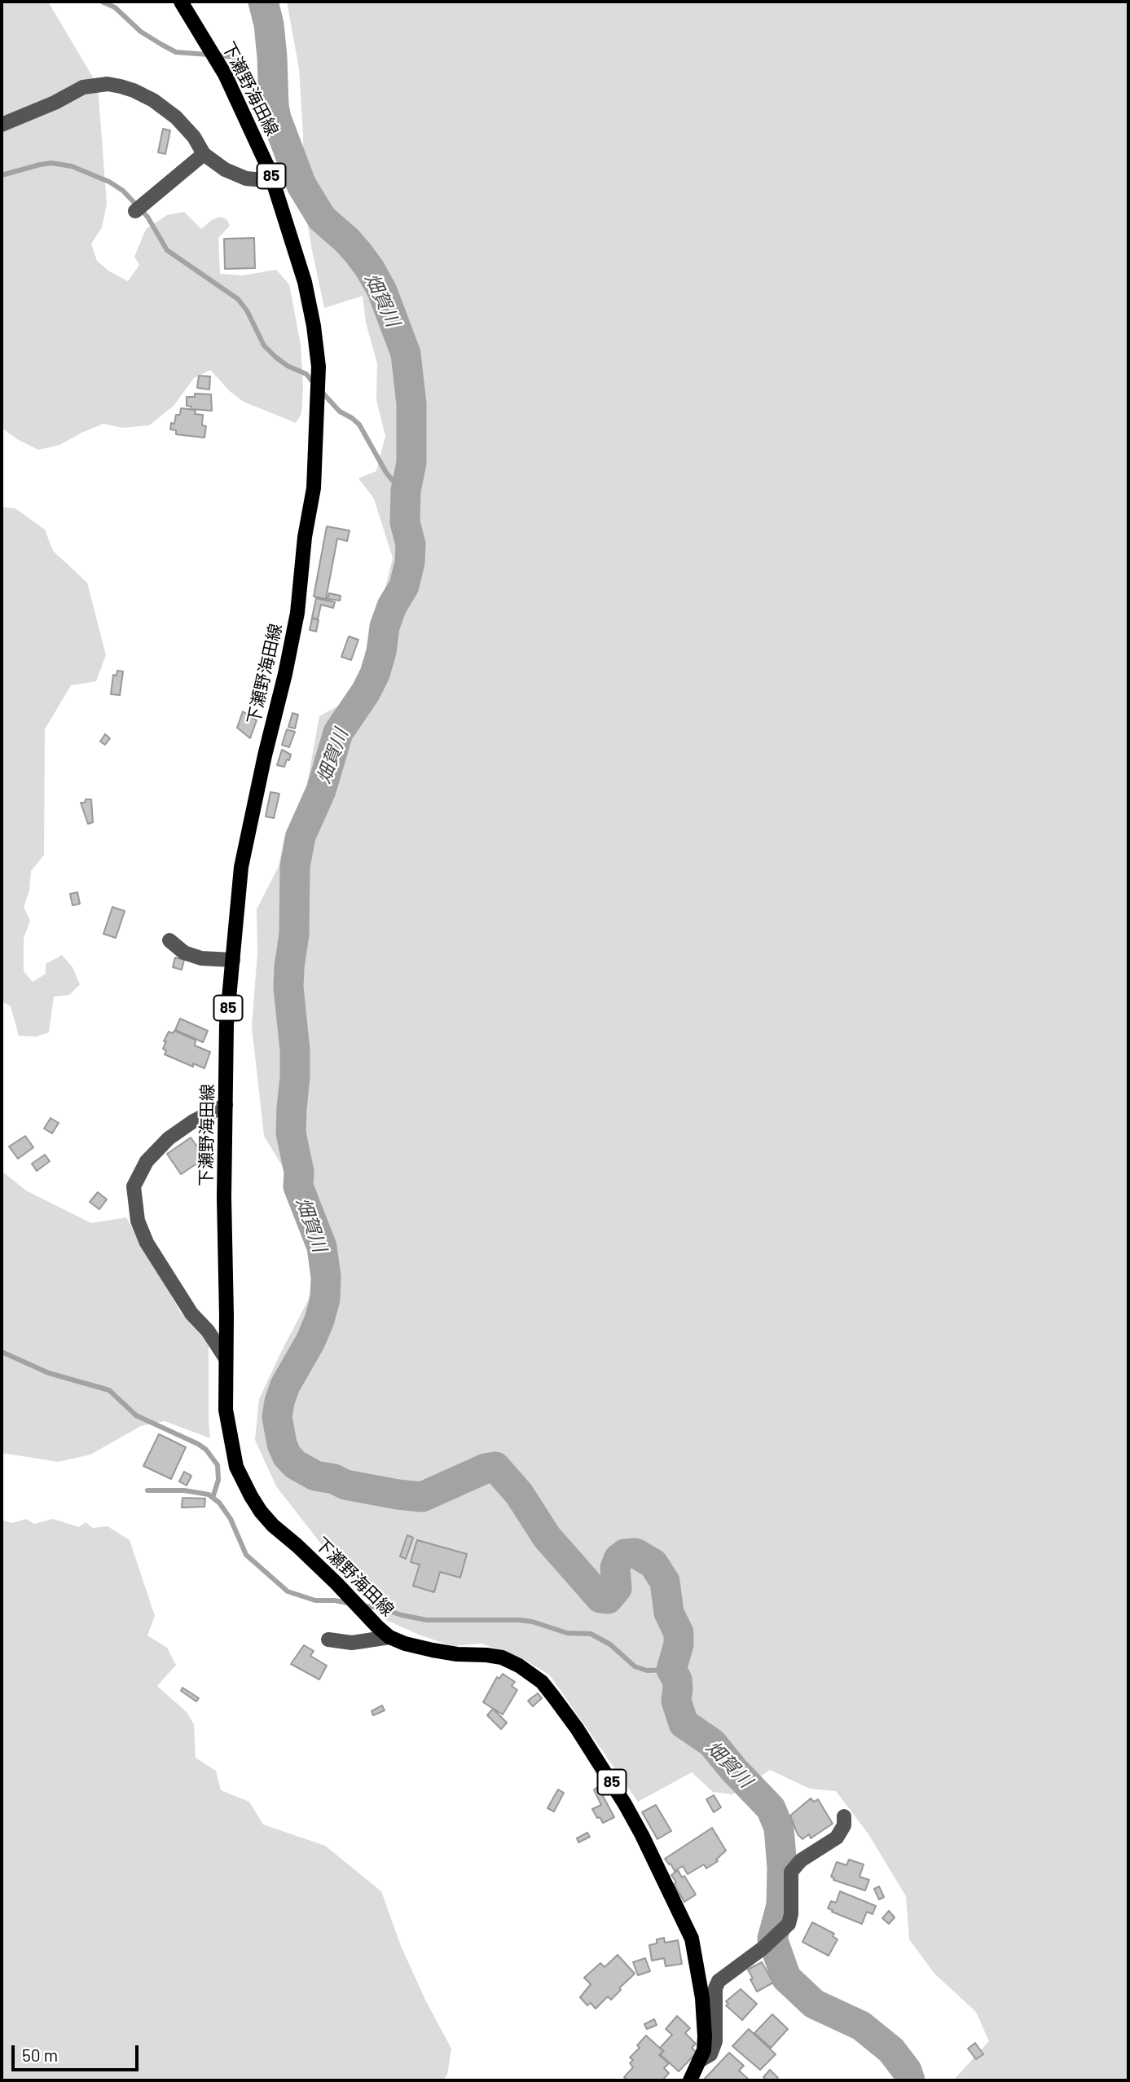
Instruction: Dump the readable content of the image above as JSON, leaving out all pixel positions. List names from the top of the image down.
{
  "streets": {
    "main road": ["下瀬野海田線", "85"]
  },
  "water": ["畑賀川"],
  "scale_bar": "50 m"
}
